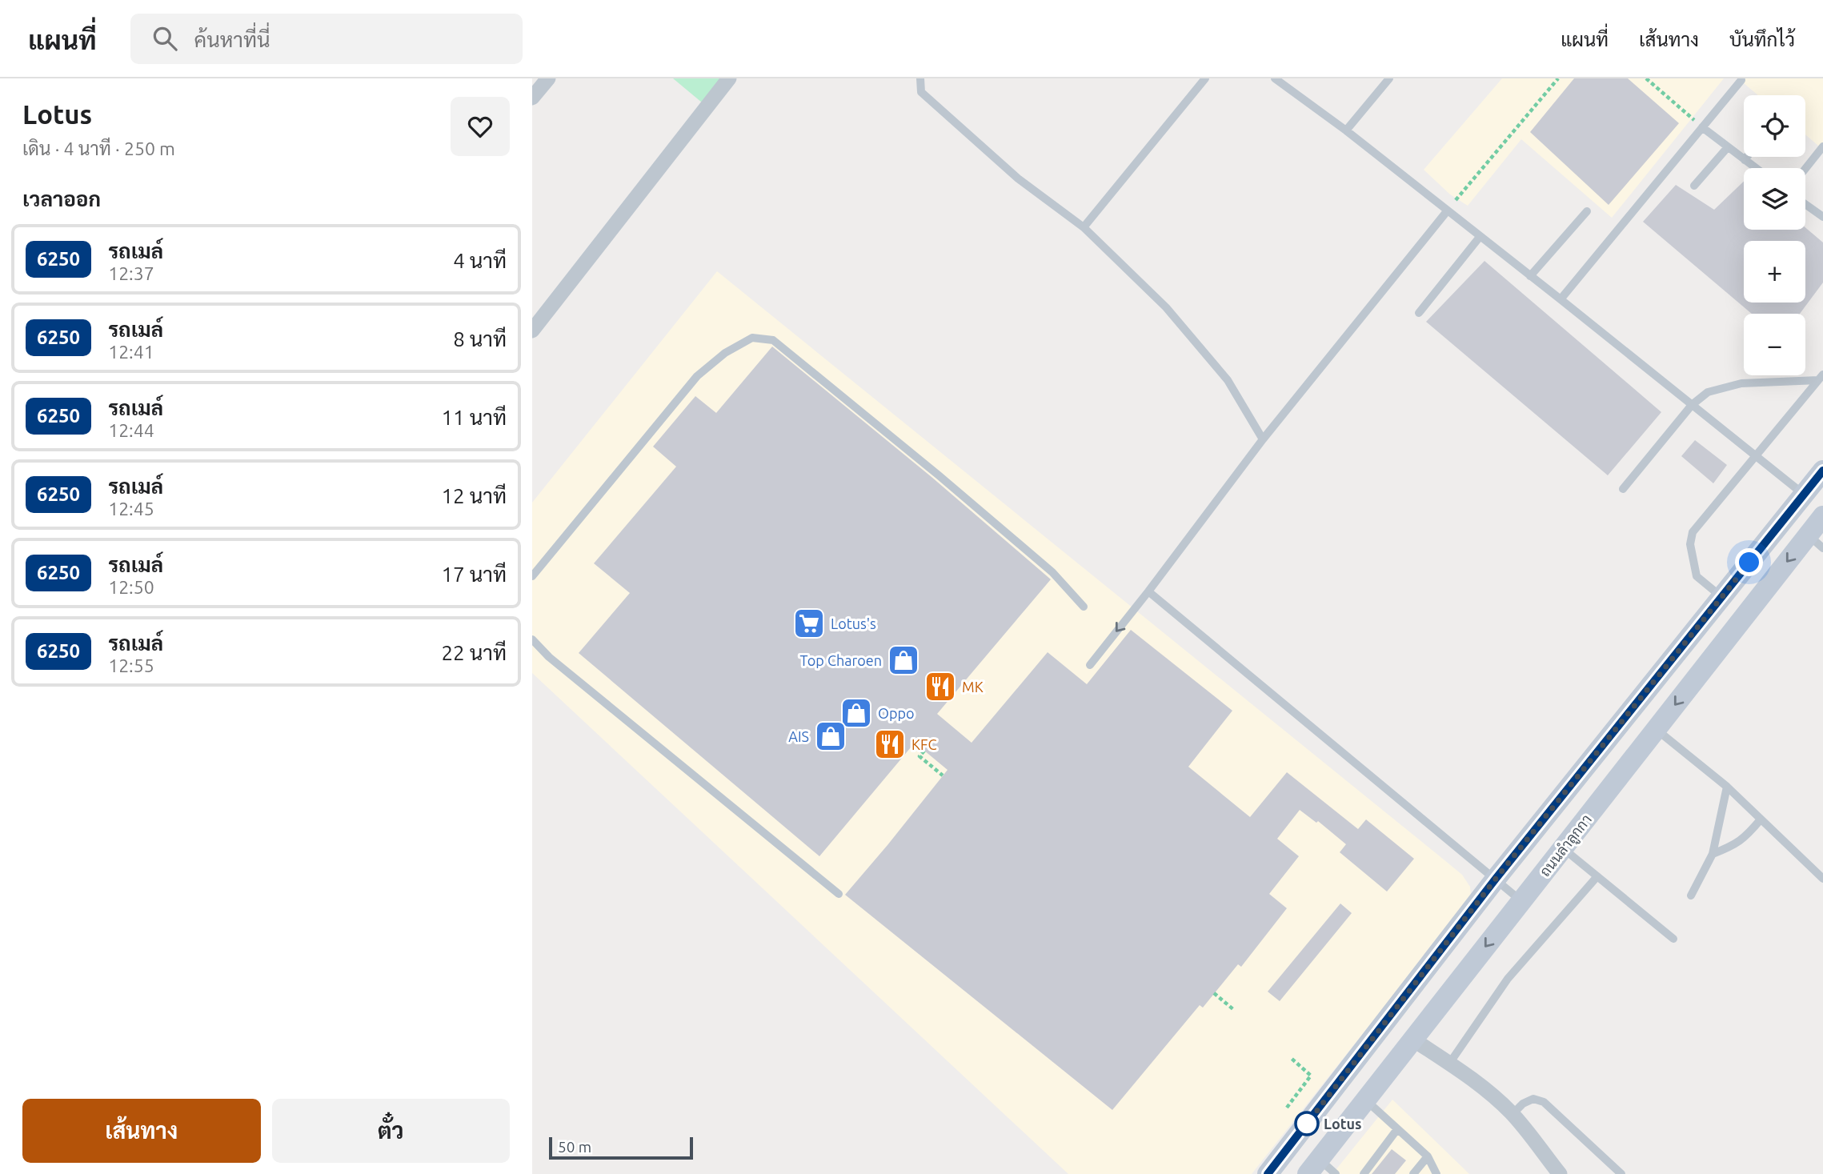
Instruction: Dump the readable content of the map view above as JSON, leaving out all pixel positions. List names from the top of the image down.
{
  "streets": {
    "main road": ["ถนนลำลูกกา"]
  },
  "places": {
    "supermarket": ["Lotus's"],
    "shop": ["Top Charoen", "Oppo", "AIS"],
    "restaurant": ["MK", "KFC"],
    "other": ["Lotus"]
  },
  "lines": ["bus line 6250"],
  "scale_bar": "50 m",
  "page": {
    "header": "แผนที่",
    "search": "ค้นหาที่นี่",
    "nav": ["แผนที่", "เส้นทาง", "บันทึกไว้"],
    "heading": [
      ["Lotus", "เดิน · 4 นาที · 250 m"],
      "เวลาออก"
    ],
    "map_buttons": ["+", "−"],
    "list": [
      {
        "mark": "6250",
        "name": "รถเมล์",
        "note": "12:37",
        "value": "4 นาที"
      },
      {
        "mark": "6250",
        "name": "รถเมล์",
        "note": "12:41",
        "value": "8 นาที"
      },
      {
        "mark": "6250",
        "name": "รถเมล์",
        "note": "12:44",
        "value": "11 นาที"
      },
      {
        "mark": "6250",
        "name": "รถเมล์",
        "note": "12:45",
        "value": "12 นาที"
      },
      {
        "mark": "6250",
        "name": "รถเมล์",
        "note": "12:50",
        "value": "17 นาที"
      },
      {
        "mark": "6250",
        "name": "รถเมล์",
        "note": "12:55",
        "value": "22 นาที"
      }
    ],
    "buttons": ["เส้นทาง", "ตั๋ว"],
    "scale": "50 m"
  }
}
